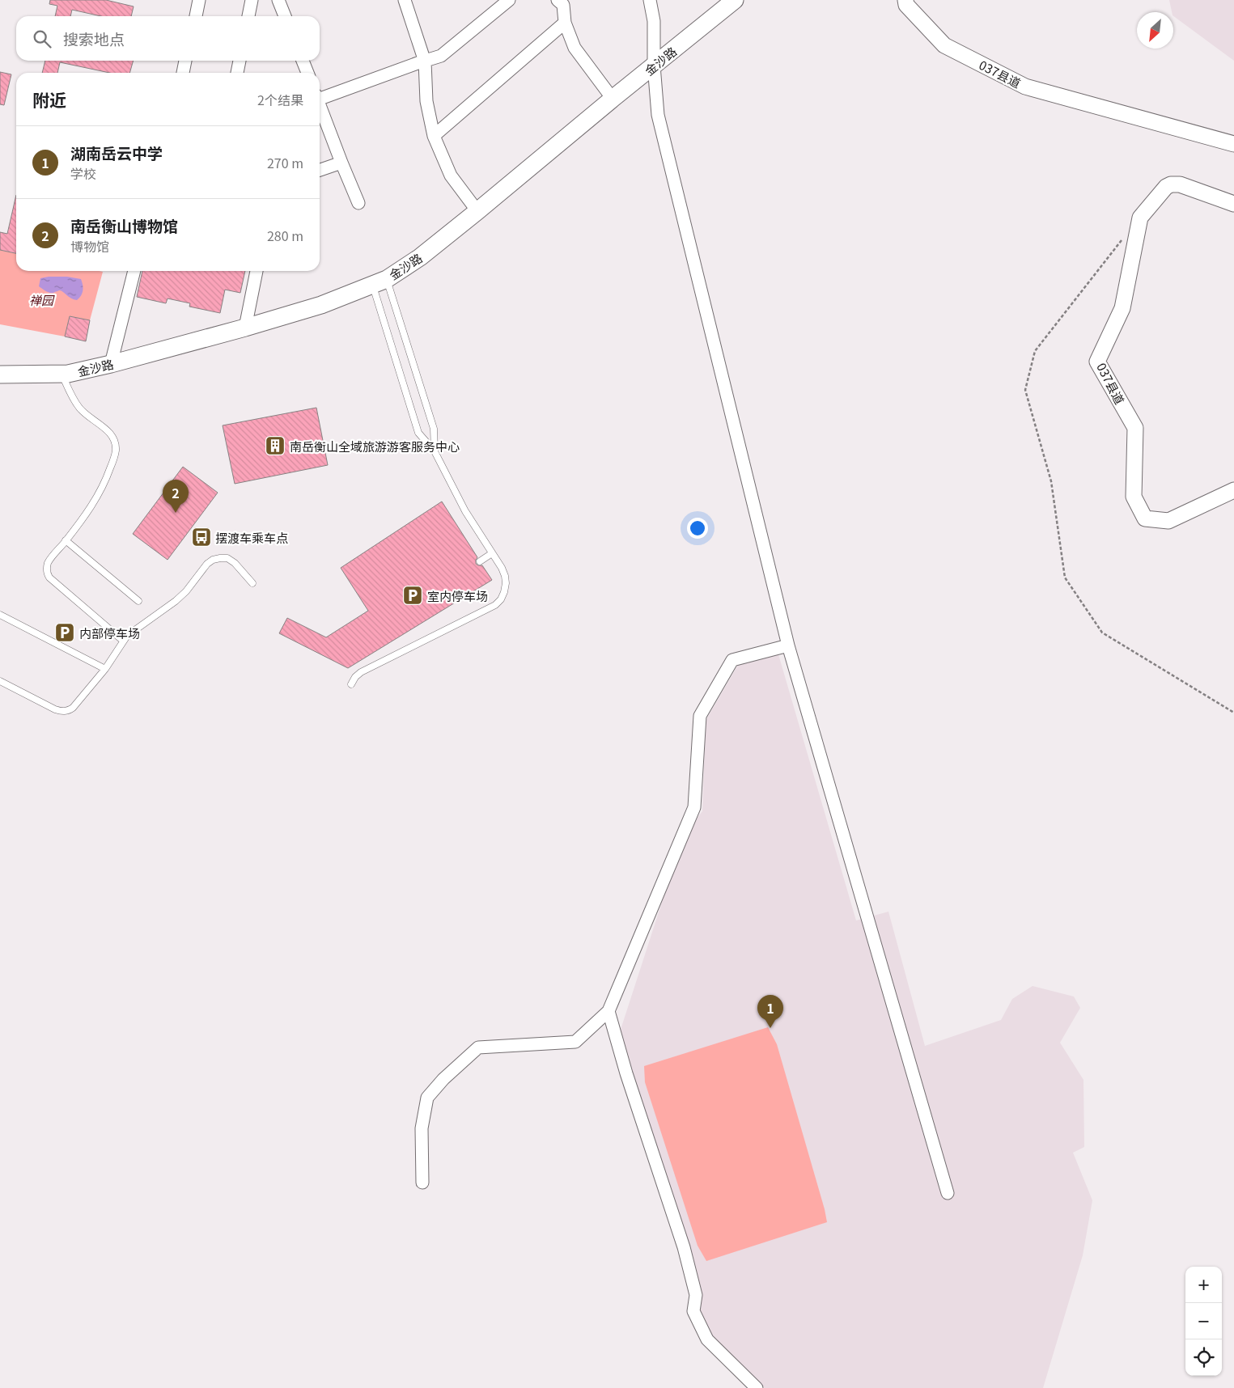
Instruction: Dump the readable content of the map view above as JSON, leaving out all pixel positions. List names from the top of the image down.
{
  "streets": {
    "main road": ["金沙路"],
    "street": ["037县道"]
  },
  "parks": ["禅园"],
  "places": {
    "building": ["南岳衡山全域旅游游客服务中心"],
    "bus stop": ["摆渡车乘车点"],
    "parking": ["室内停车场", "内部停车场"]
  },
  "north": "bottom left",
  "page": {
    "search": "搜索地点",
    "heading": ["附近", "2个结果"],
    "list": [
      {
        "mark": "1",
        "name": "湖南岳云中学",
        "note": "学校",
        "value": "270 m"
      },
      {
        "mark": "2",
        "name": "南岳衡山博物馆",
        "note": "博物馆",
        "value": "280 m"
      }
    ],
    "pins": ["2", "1"],
    "map_buttons": ["+", "−"]
  }
}
